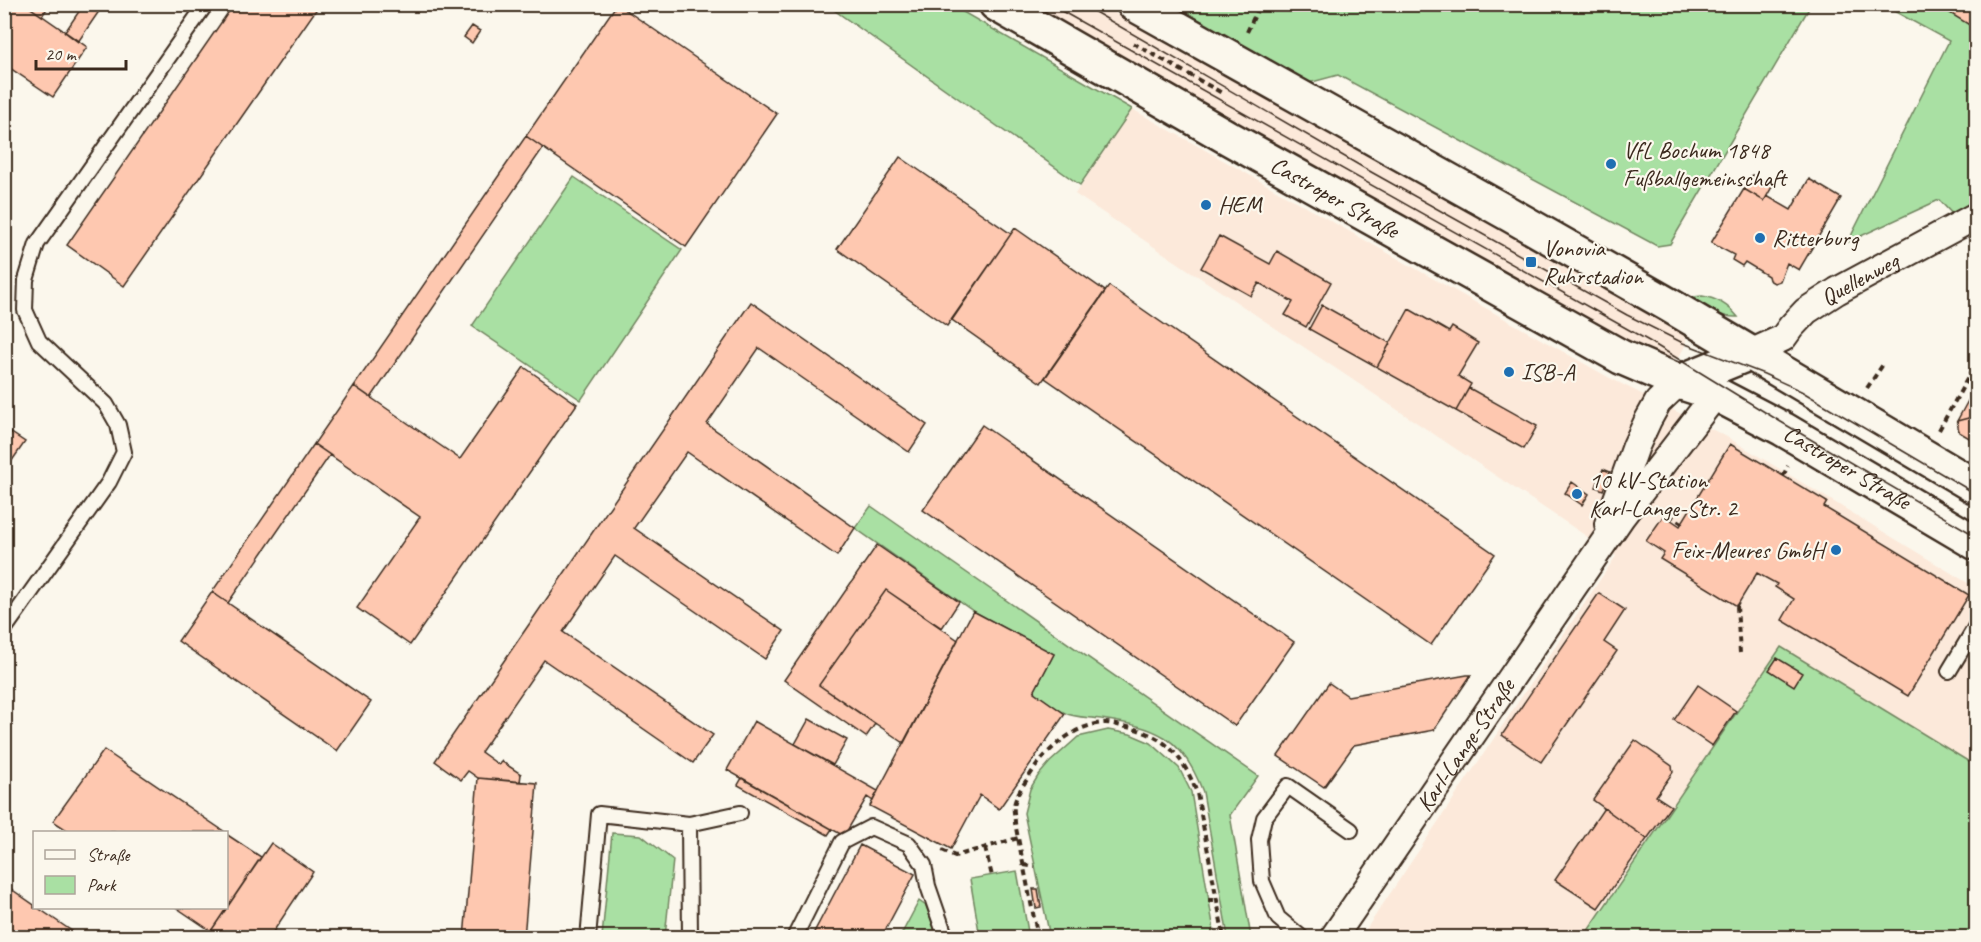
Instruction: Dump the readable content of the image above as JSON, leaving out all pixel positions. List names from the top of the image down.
{
  "streets": {
    "main road": ["Castroper Straße"],
    "street": ["Quellenweg", "Karl-Lange-Straße"]
  },
  "crossings": [
    ["Castroper Straße", "Quellenweg"],
    ["Castroper Straße", "Karl-Lange-Straße"]
  ],
  "places": {
    "other": [
      "VfL Bochum 1848 Fußballgemeinschaft",
      "HEM",
      "Ritterburg",
      "ISB-A",
      "10 kV-Station Karl-Lange-Str. 2",
      "Feix-Meures GmbH"
    ],
    "transit": ["Vonovia Ruhrstadion"]
  },
  "legend": ["Straße", "Park"],
  "scale_bar": "20 m"
}
